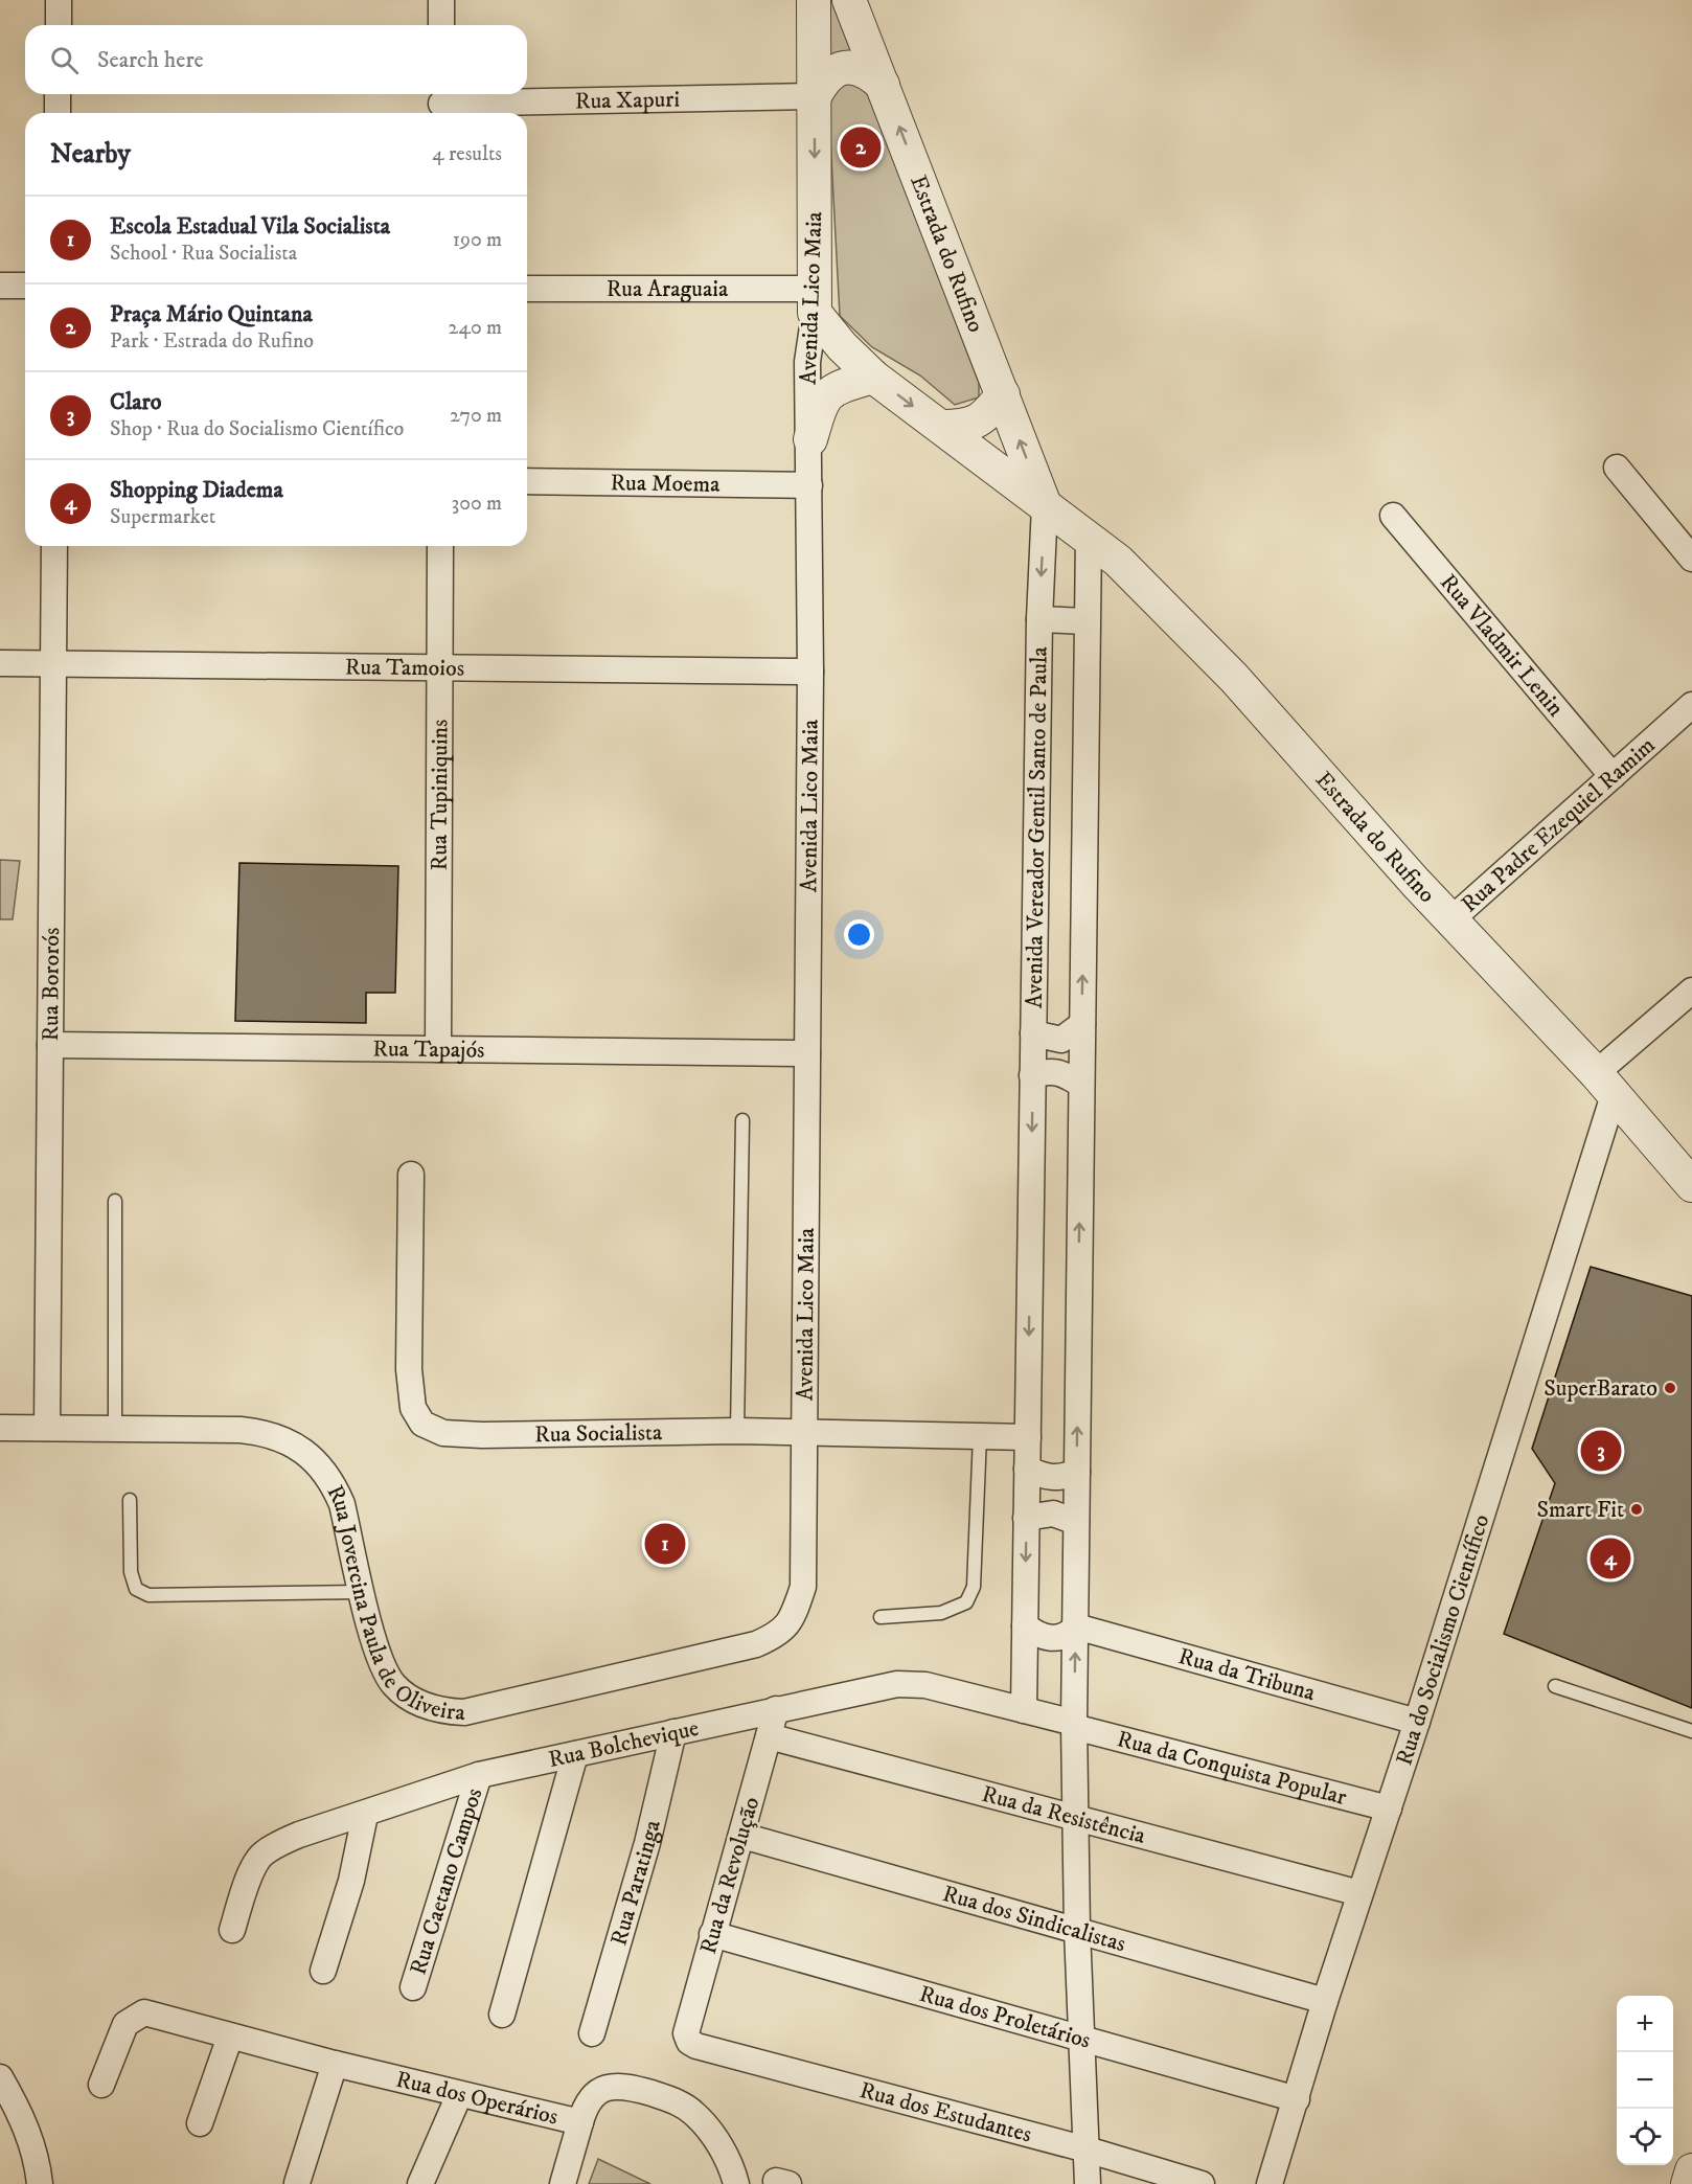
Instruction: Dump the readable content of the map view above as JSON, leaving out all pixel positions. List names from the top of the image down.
{
  "streets": {
    "street": [
      "Rua Xapuri",
      "Estrada do Rufino",
      "Rua Araguaia",
      "Avenida Lico Maia",
      "Rua Moema",
      "Rua Vladmir Lenin",
      "Rua Tamoios",
      "Rua Tupiniquins",
      "Rua Padre Ezequiel Ramim",
      "Avenida Vereador Gentil Santo de Paula",
      "Rua Bororós",
      "Rua Tapajós",
      "Rua Socialista",
      "Rua Jovercina Paula de Oliveira",
      "Rua do Socialismo Científico",
      "Rua da Tribuna",
      "Rua Bolchevique",
      "Rua da Conquista Popular",
      "Rua da Resistência",
      "Rua da Revolução",
      "Rua Caetano Campos",
      "Rua Paratinga",
      "Rua dos Sindicalistas",
      "Rua dos Proletários",
      "Rua dos Operários",
      "Rua dos Estudantes"
    ]
  },
  "crossings": [
    ["Rua Xapuri", "Avenida Lico Maia"],
    ["Estrada do Rufino", "Rua Araguaia"],
    ["Estrada do Rufino", "Avenida Lico Maia"],
    ["Estrada do Rufino", "Rua Padre Ezequiel Ramim"],
    ["Estrada do Rufino", "Avenida Vereador Gentil Santo de Paula"],
    ["Estrada do Rufino", "Rua do Socialismo Científico"],
    ["Rua Araguaia", "Avenida Lico Maia"],
    ["Avenida Lico Maia", "Rua Moema"],
    ["Avenida Lico Maia", "Rua Tamoios"],
    ["Avenida Lico Maia", "Rua Tapajós"],
    ["Avenida Lico Maia", "Rua Socialista"],
    ["Avenida Lico Maia", "Rua Jovercina Paula de Oliveira"],
    ["Rua Vladmir Lenin", "Rua Padre Ezequiel Ramim"],
    ["Rua Tamoios", "Rua Tupiniquins"],
    ["Rua Tamoios", "Rua Bororós"],
    ["Rua Tupiniquins", "Rua Tapajós"],
    ["Avenida Vereador Gentil Santo de Paula", "Rua Socialista"],
    ["Avenida Vereador Gentil Santo de Paula", "Rua da Tribuna"],
    ["Avenida Vereador Gentil Santo de Paula", "Rua Bolchevique"],
    ["Avenida Vereador Gentil Santo de Paula", "Rua da Conquista Popular"],
    ["Avenida Vereador Gentil Santo de Paula", "Rua da Resistência"],
    ["Avenida Vereador Gentil Santo de Paula", "Rua dos Sindicalistas"],
    ["Avenida Vereador Gentil Santo de Paula", "Rua dos Proletários"],
    ["Avenida Vereador Gentil Santo de Paula", "Rua dos Estudantes"],
    ["Rua Bororós", "Rua Tapajós"],
    ["Rua Bororós", "Rua Jovercina Paula de Oliveira"],
    ["Rua do Socialismo Científico", "Rua da Tribuna"],
    ["Rua do Socialismo Científico", "Rua da Conquista Popular"],
    ["Rua do Socialismo Científico", "Rua da Resistência"],
    ["Rua do Socialismo Científico", "Rua dos Sindicalistas"],
    ["Rua do Socialismo Científico", "Rua dos Proletários"],
    ["Rua Bolchevique", "Rua da Conquista Popular"],
    ["Rua Bolchevique", "Rua da Revolução"],
    ["Rua Bolchevique", "Rua Caetano Campos"],
    ["Rua Bolchevique", "Rua Paratinga"],
    ["Rua da Resistência", "Rua da Revolução"],
    ["Rua da Revolução", "Rua dos Sindicalistas"],
    ["Rua da Revolução", "Rua dos Proletários"],
    ["Rua da Revolução", "Rua dos Estudantes"]
  ],
  "places": ["SuperBarato", "Smart Fit"],
  "page": {
    "search": "Search here",
    "heading": ["Nearby", "4 results"],
    "pins": [
      "2",
      "3",
      "1",
      "4"
    ],
    "list": [
      {
        "mark": "1",
        "name": "Escola Estadual Vila Socialista",
        "note": "School · Rua Socialista",
        "value": "190 m"
      },
      {
        "mark": "2",
        "name": "Praça Mário Quintana",
        "note": "Park · Estrada do Rufino",
        "value": "240 m"
      },
      {
        "mark": "3",
        "name": "Claro",
        "note": "Shop · Rua do Socialismo Científico",
        "value": "270 m"
      },
      {
        "mark": "4",
        "name": "Shopping Diadema",
        "note": "Supermarket",
        "value": "300 m"
      }
    ],
    "map_buttons": ["+", "−"]
  }
}
